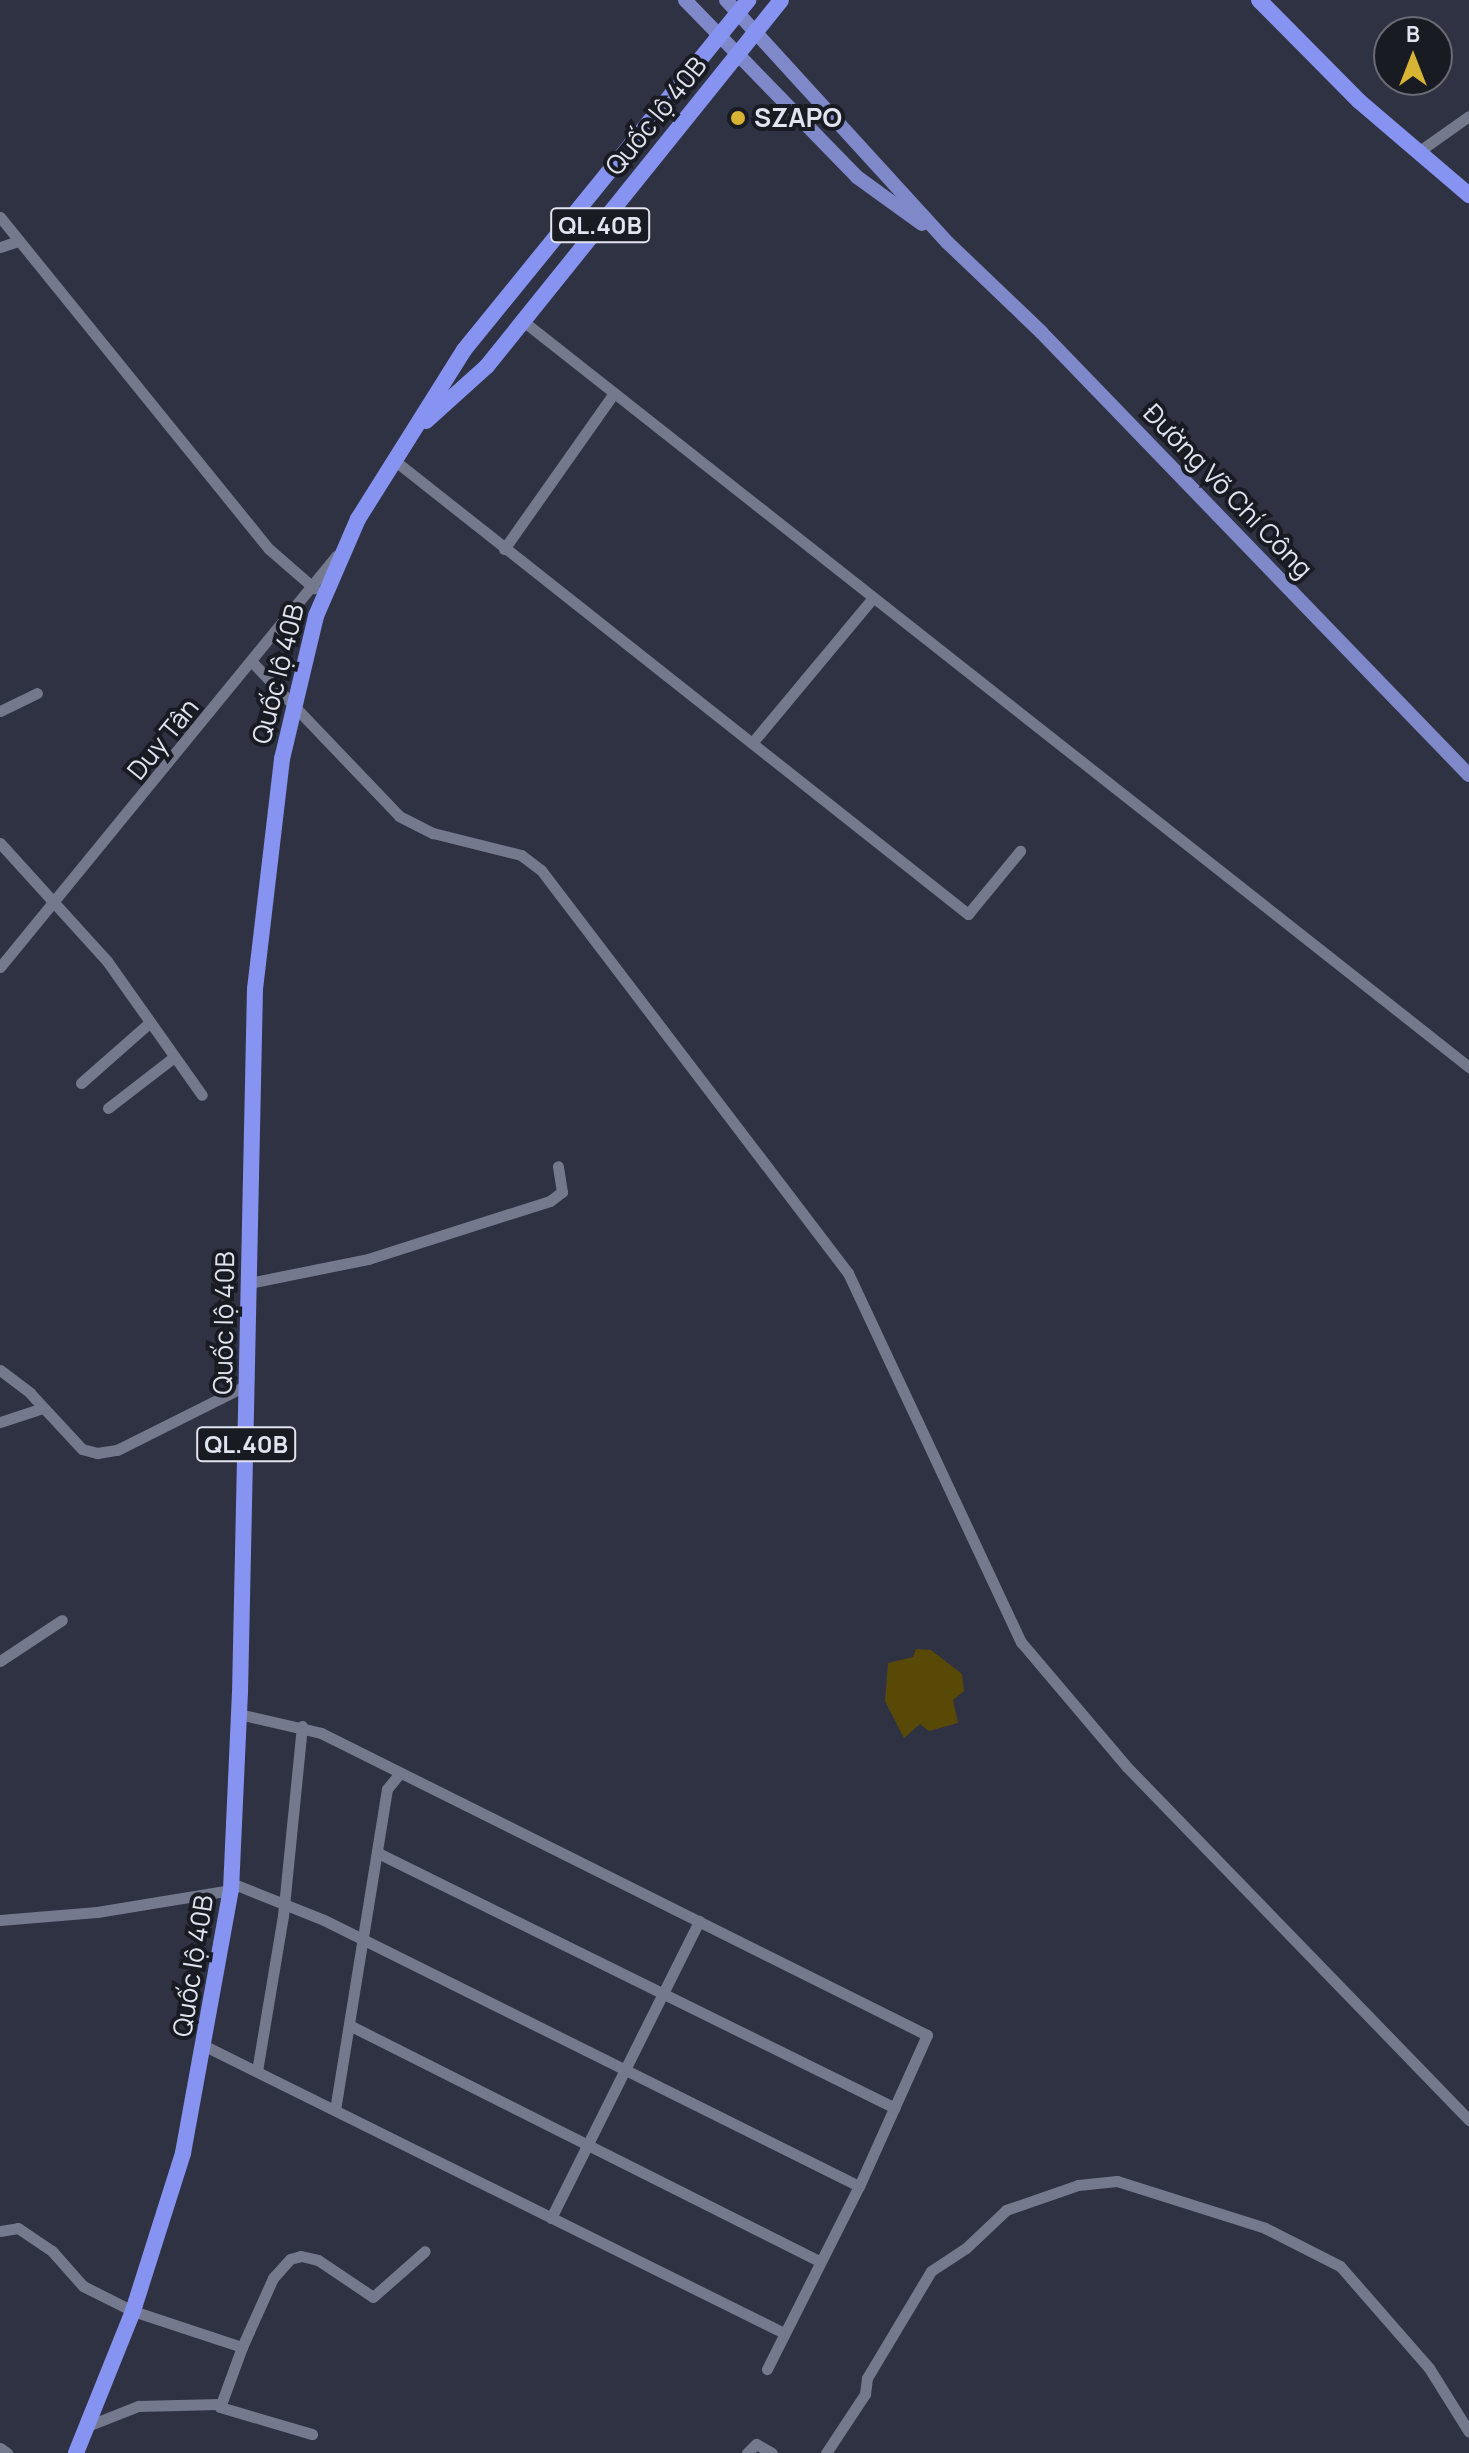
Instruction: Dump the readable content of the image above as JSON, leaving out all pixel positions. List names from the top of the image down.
{
  "streets": {
    "highway": ["Quốc lộ 40B", "QL.40B"],
    "main road": ["Đường Võ Chí Công"],
    "street": ["Duy Tân"]
  },
  "crossings": [
    ["Quốc lộ 40B", "Đường Võ Chí Công"],
    ["Quốc lộ 40B", "Duy Tân"]
  ],
  "places": ["SZAPO"],
  "north": "top"
}
